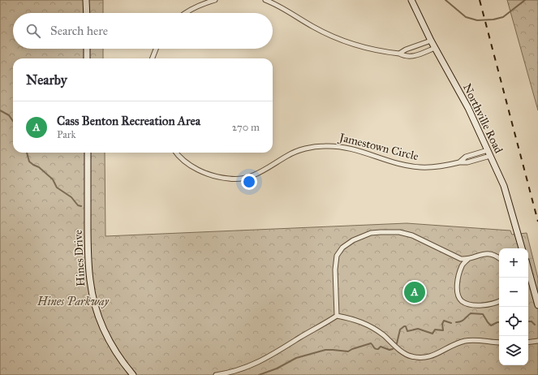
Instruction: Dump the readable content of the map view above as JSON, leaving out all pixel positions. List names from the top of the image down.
{
  "streets": {
    "street": ["Northville Road", "Jamestown Circle", "Hines Drive"]
  },
  "crossings": [
    ["Northville Road", "Jamestown Circle"]
  ],
  "parks": ["Hines Parkway"],
  "page": {
    "search": "Search here",
    "heading": "Nearby",
    "list": [
      {
        "mark": "A",
        "name": "Cass Benton Recreation Area",
        "note": "Park",
        "value": "270 m"
      }
    ],
    "map_buttons": ["+", "−"],
    "pins": "A"
  }
}
